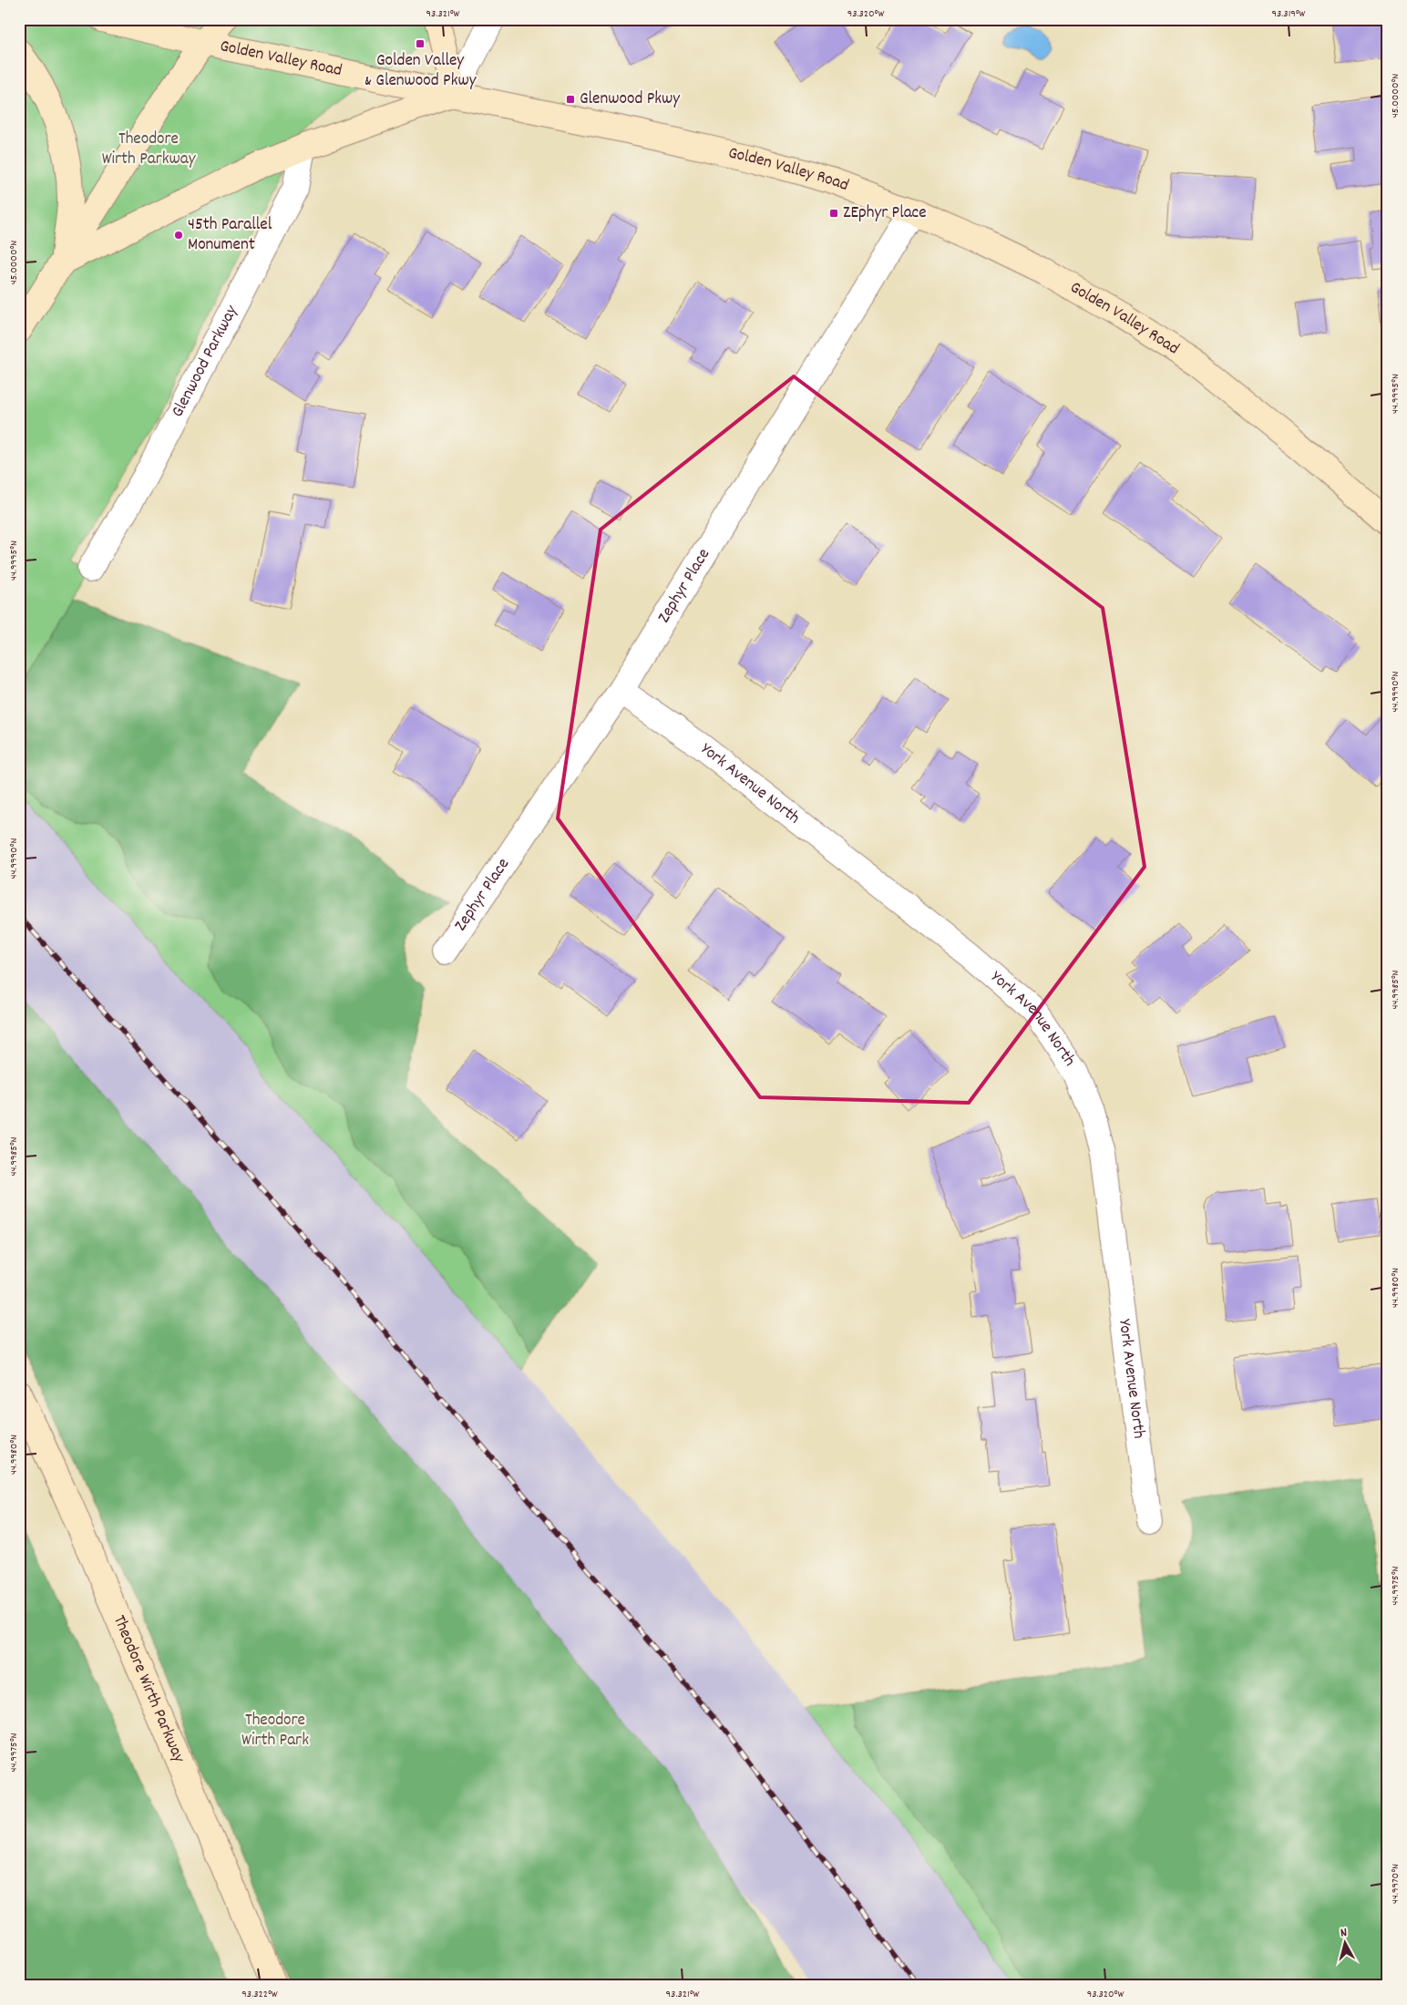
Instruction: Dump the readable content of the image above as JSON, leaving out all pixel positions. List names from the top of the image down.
{
  "streets": {
    "street": [
      "Golden Valley Road",
      "Glenwood Parkway",
      "Zephyr Place",
      "York Avenue North",
      "Theodore Wirth Parkway"
    ]
  },
  "crossings": [
    ["Golden Valley Road", "Zephyr Place"],
    ["Zephyr Place", "York Avenue North"]
  ],
  "parks": ["Theodore Wirth Parkway", "Theodore Wirth Park"],
  "places": {
    "transit": ["Golden Valley & Glenwood Pkwy", "Glenwood Pkwy", "ZEphyr Place"],
    "other": ["45th Parallel Monument"]
  },
  "north": "top",
  "coordinates": [
    "93.321°W",
    "93.320°W",
    "93.319°W",
    "45.0000°N",
    "44.9995°N",
    "44.9990°N",
    "44.9985°N",
    "44.9980°N",
    "44.9975°N",
    "44.9970°N",
    "93.322°W"
  ]
}
